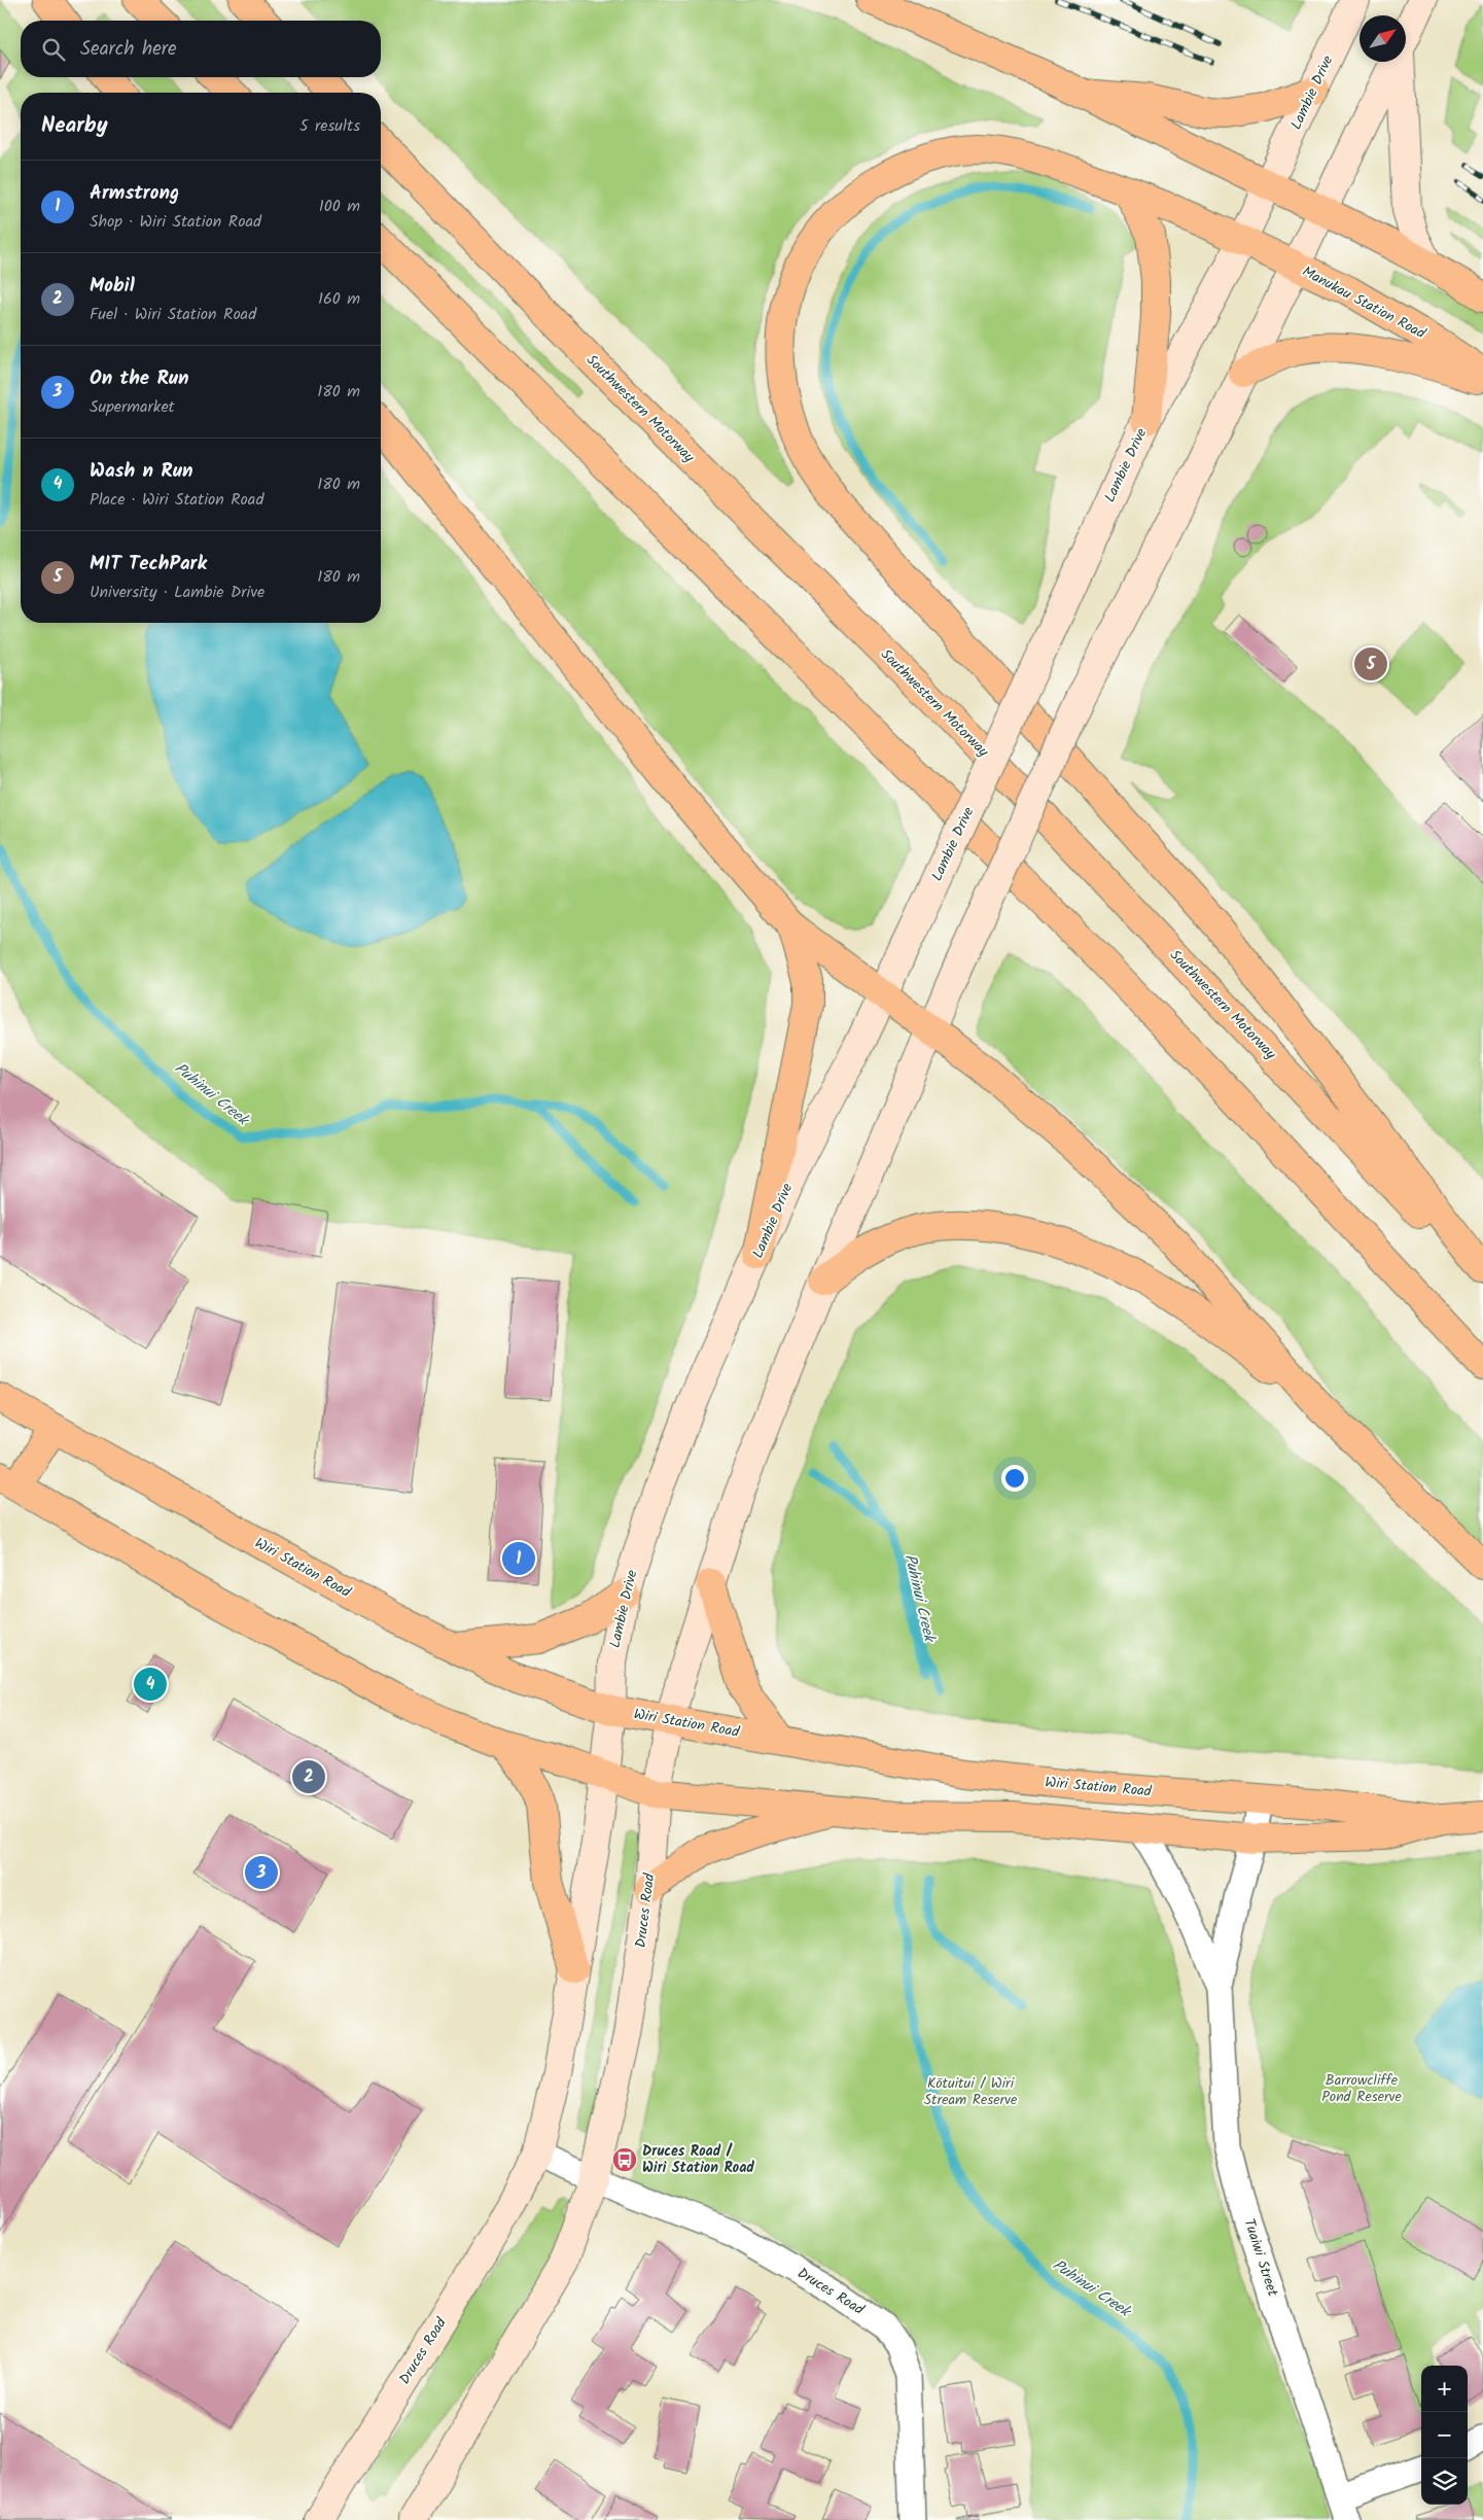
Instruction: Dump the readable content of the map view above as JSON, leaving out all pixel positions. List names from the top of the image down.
{
  "streets": {
    "main road": [
      "Lambie Drive",
      "Manukau Station Road",
      "Southwestern Motorway",
      "Wiri Station Road",
      "Druces Road"
    ],
    "street": ["Tuaiwi Street"]
  },
  "crossings": [
    ["Lambie Drive", "Manukau Station Road"],
    ["Lambie Drive", "Wiri Station Road"],
    ["Lambie Drive", "Druces Road"],
    ["Wiri Station Road", "Druces Road"],
    ["Wiri Station Road", "Tuaiwi Street"]
  ],
  "water": ["Puhinui Creek"],
  "parks": ["Barrowcliffe Pond Reserve", "Kōtuitui / Wiri Stream Reserve"],
  "places": {
    "bus stop": ["Druces Road / Wiri Station Road"]
  },
  "north": "top right",
  "page": {
    "search": "Search here",
    "heading": ["Nearby", "5 results"],
    "list": [
      {
        "mark": "1",
        "name": "Armstrong",
        "note": "Shop · Wiri Station Road",
        "value": "100 m"
      },
      {
        "mark": "2",
        "name": "Mobil",
        "note": "Fuel · Wiri Station Road",
        "value": "160 m"
      },
      {
        "mark": "3",
        "name": "On the Run",
        "note": "Supermarket",
        "value": "180 m"
      },
      {
        "mark": "4",
        "name": "Wash n Run",
        "note": "Place · Wiri Station Road",
        "value": "180 m"
      },
      {
        "mark": "5",
        "name": "MIT TechPark",
        "note": "University · Lambie Drive",
        "value": "180 m"
      }
    ],
    "pins": [
      "5",
      "1",
      "4",
      "2",
      "3"
    ],
    "map_buttons": ["+", "−"]
  }
}
